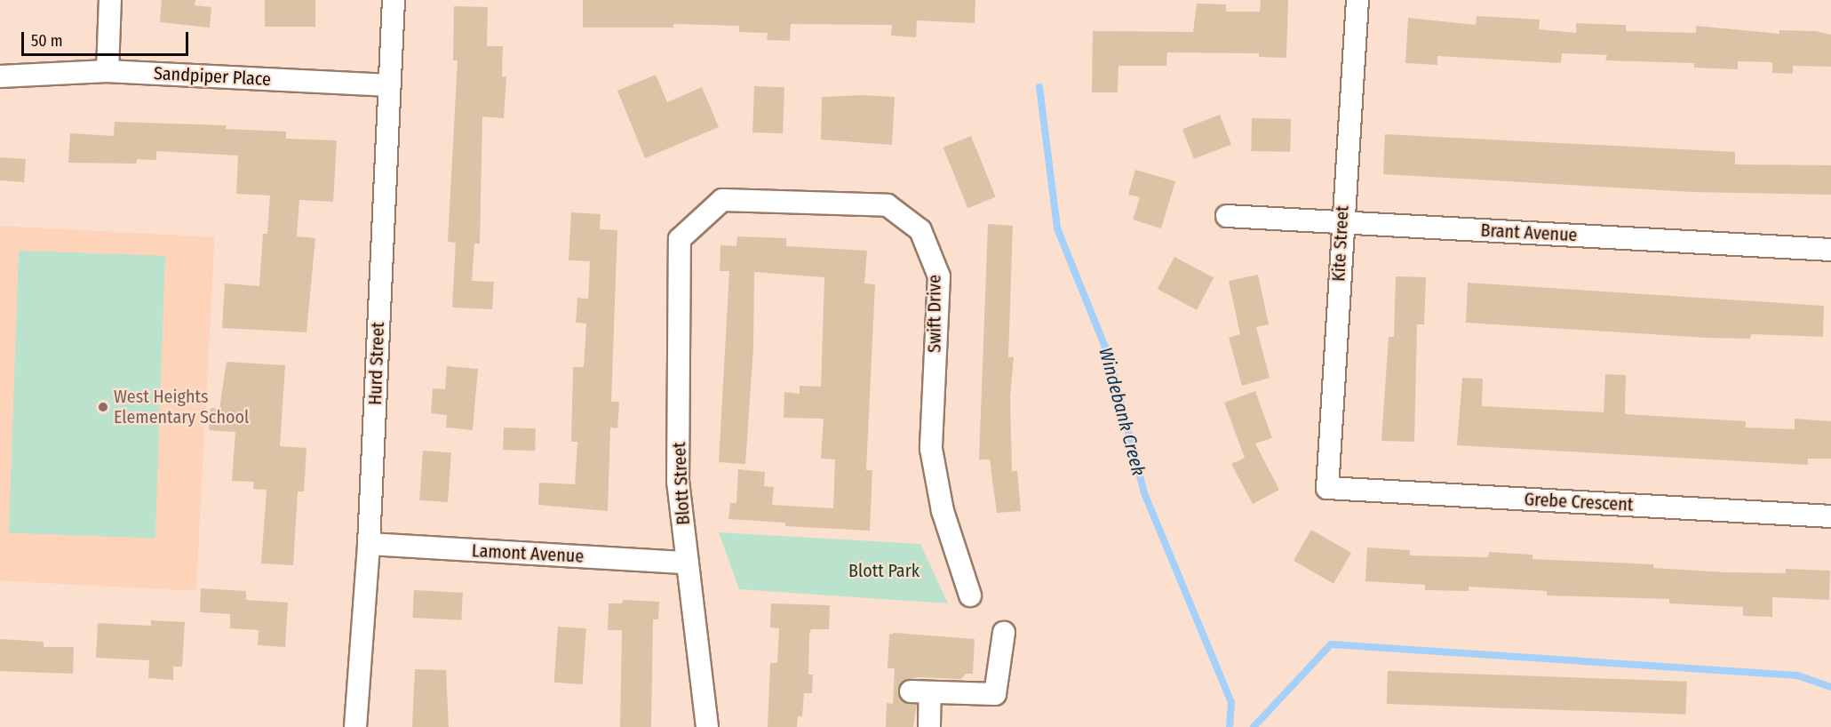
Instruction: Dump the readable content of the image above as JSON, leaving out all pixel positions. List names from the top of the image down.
{
  "streets": {
    "street": [
      "Sandpiper Place",
      "Brant Avenue",
      "Kite Street",
      "Swift Drive",
      "Hurd Street",
      "Blott Street",
      "Grebe Crescent",
      "Lamont Avenue"
    ]
  },
  "crossings": [
    ["Sandpiper Place", "Hurd Street"],
    ["Brant Avenue", "Kite Street"],
    ["Kite Street", "Grebe Crescent"],
    ["Swift Drive", "Blott Street"],
    ["Hurd Street", "Lamont Avenue"],
    ["Blott Street", "Lamont Avenue"]
  ],
  "water": ["Windebank Creek"],
  "parks": ["Blott Park"],
  "places": ["West Heights Elementary School"],
  "scale_bar": "50 m"
}
